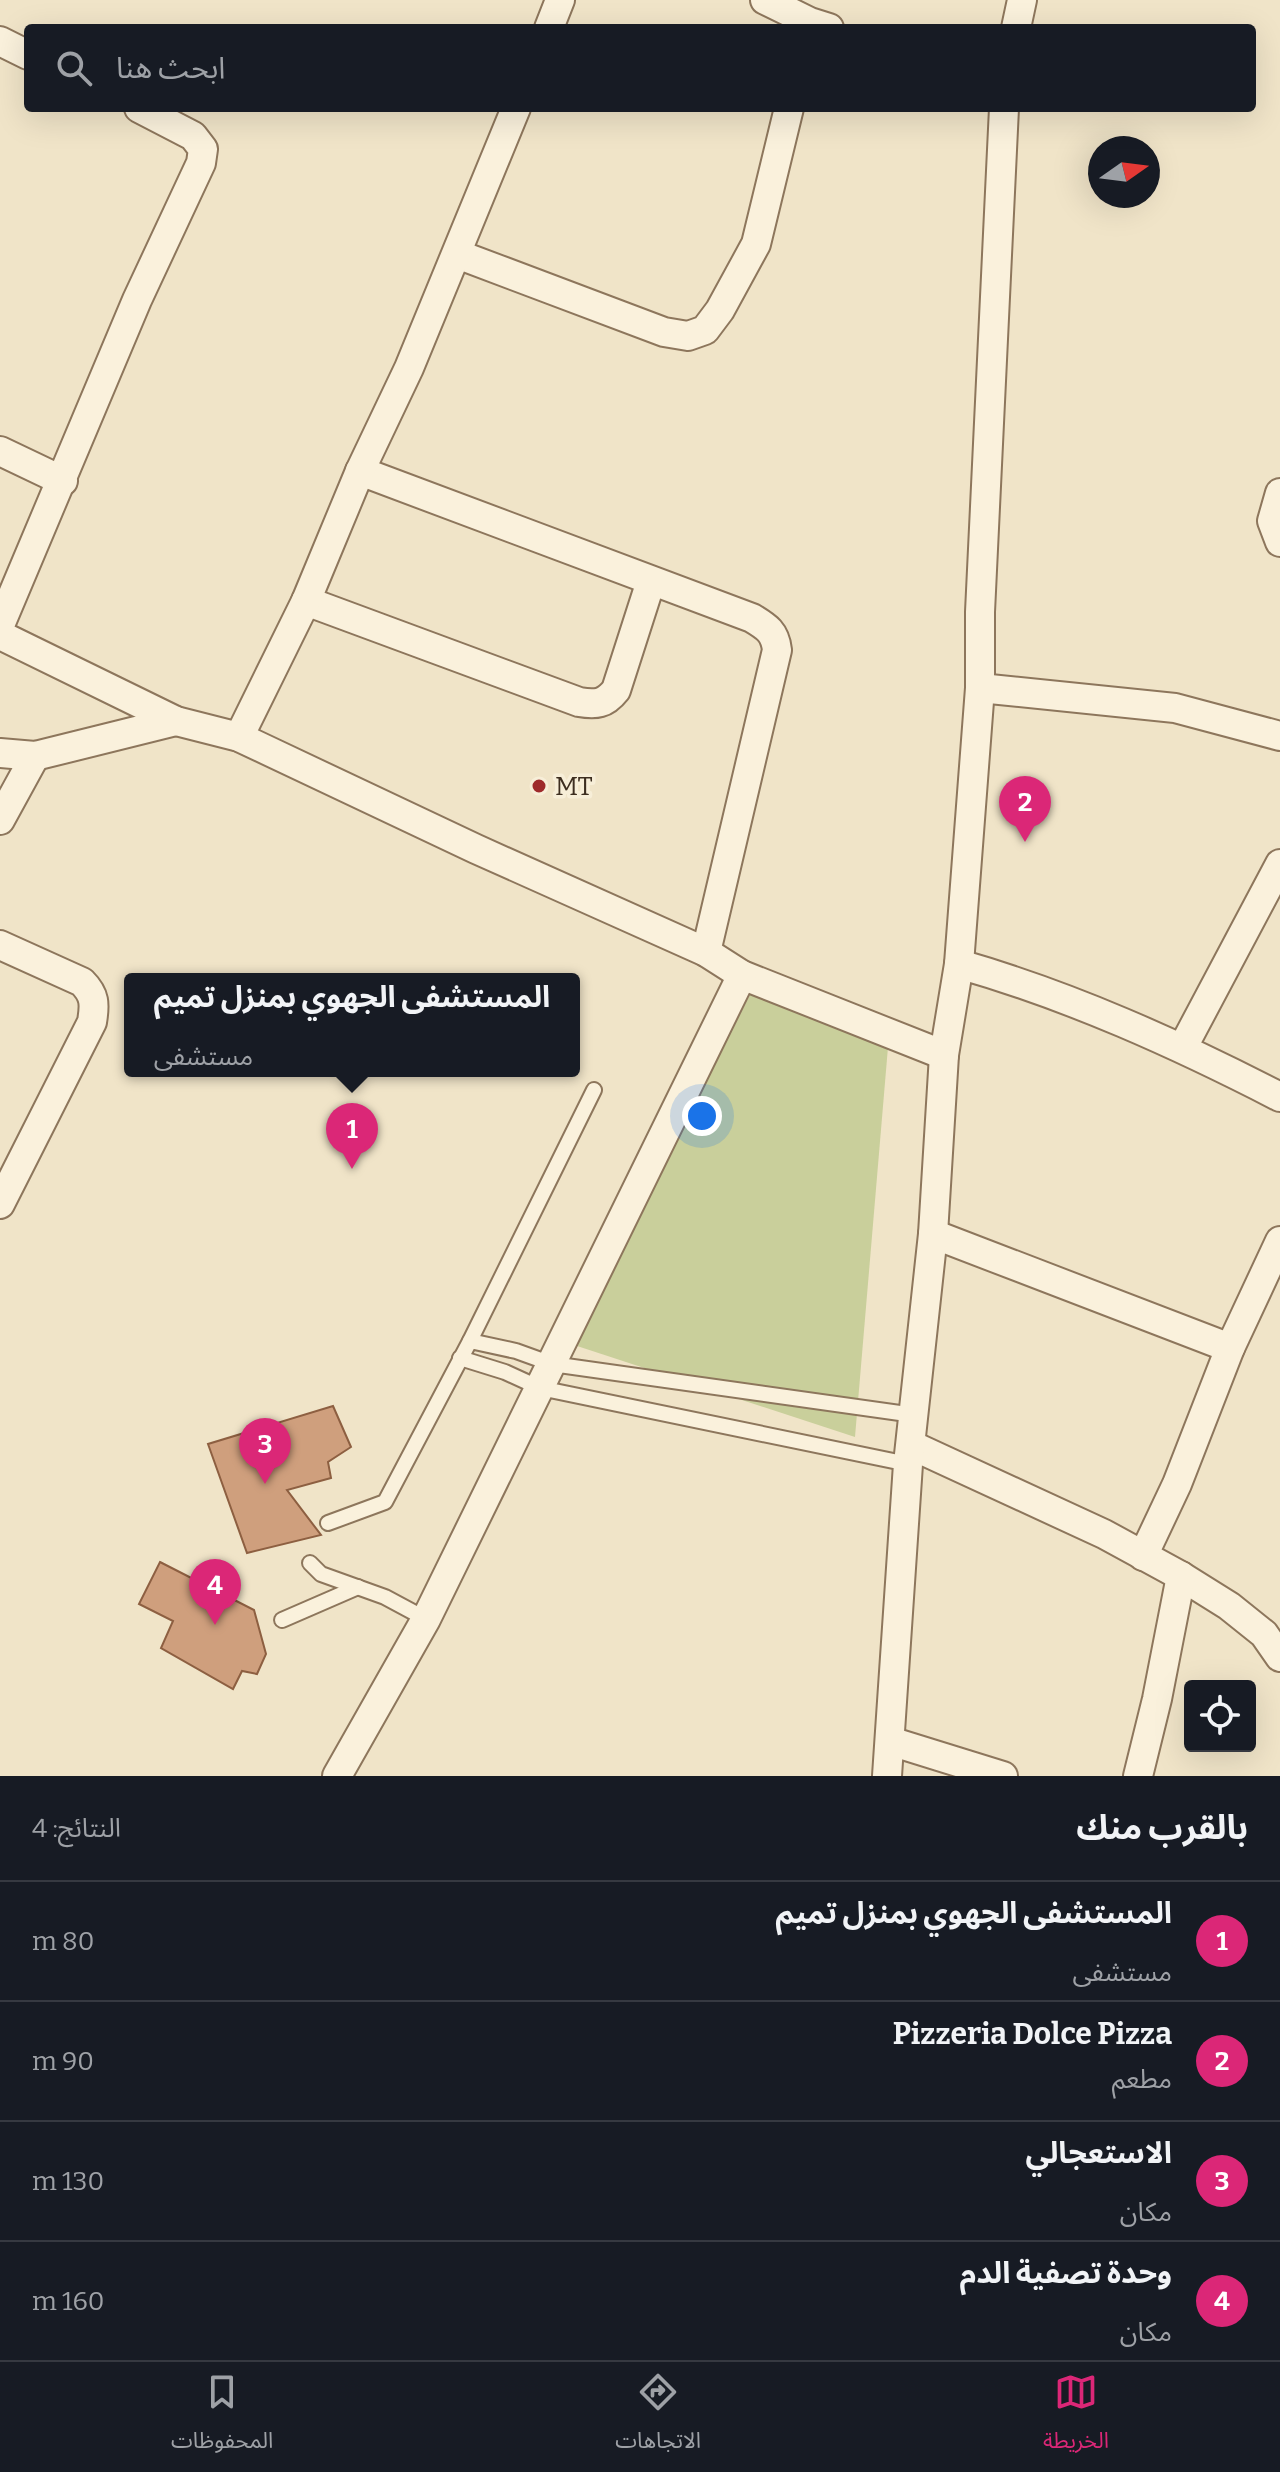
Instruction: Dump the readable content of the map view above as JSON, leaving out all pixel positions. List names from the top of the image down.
{
  "places": ["MT"],
  "north": "right",
  "page": {
    "search": "ابحث هنا",
    "pins": [
      "2",
      "1",
      "3",
      "4"
    ],
    "popup": ["المستشفى الجهوي بمنزل تميم", "مستشفى"],
    "heading": ["بالقرب منك", "النتائج: 4"],
    "list": [
      {
        "mark": "1",
        "name": "المستشفى الجهوي بمنزل تميم",
        "note": "مستشفى",
        "value": "80 m"
      },
      {
        "mark": "2",
        "name": "Pizzeria Dolce Pizza",
        "note": "مطعم",
        "value": "90 m"
      },
      {
        "mark": "3",
        "name": "الاستعجالي",
        "note": "مكان",
        "value": "130 m"
      },
      {
        "mark": "4",
        "name": "وحدة تصفية الدم",
        "note": "مكان",
        "value": "160 m"
      }
    ],
    "nav": ["الخريطة", "الاتجاهات", "المحفوظات"]
  }
}
